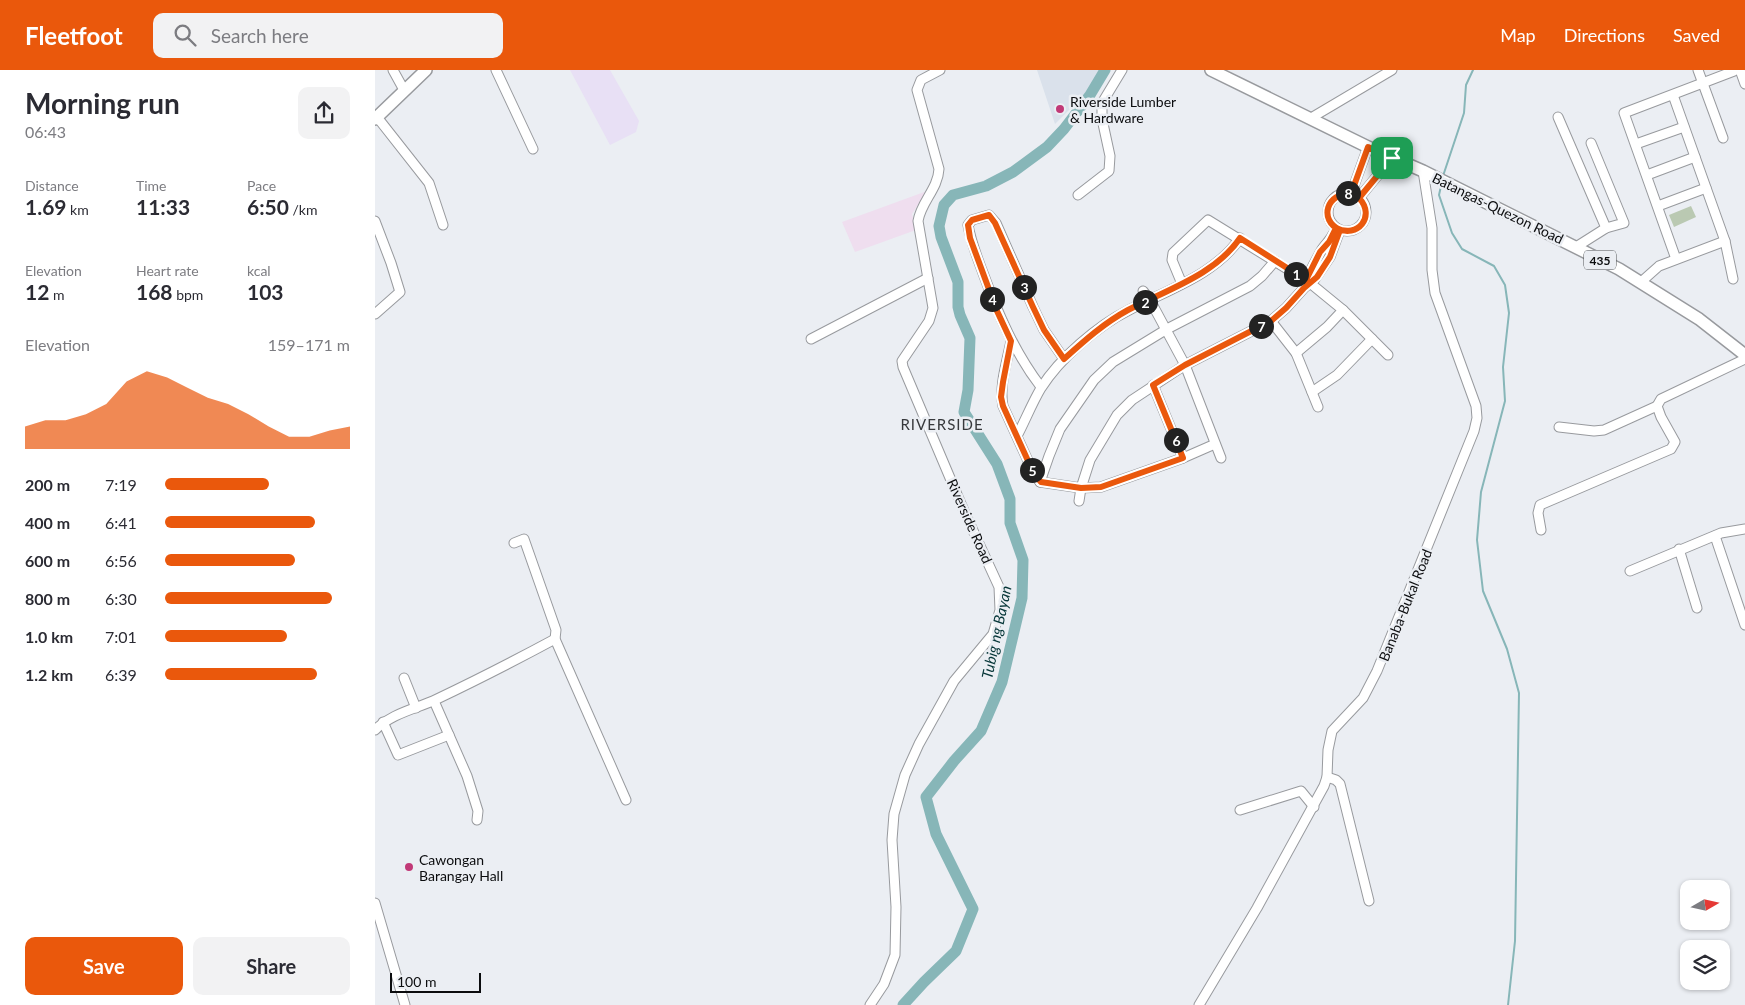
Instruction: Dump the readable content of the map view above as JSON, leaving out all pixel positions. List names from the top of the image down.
{
  "streets": {
    "main road": ["Batangas-Quezon Road", "435"],
    "street": ["Riverside Road", "Banaba-Bukal Road"]
  },
  "crossings": [
    ["Batangas-Quezon Road", "Banaba-Bukal Road"]
  ],
  "districts": ["RIVERSIDE"],
  "water": ["Tubig ng Bayan"],
  "places": ["Riverside Lumber & Hardware", "Cawongan Barangay Hall"],
  "scale_bar": "100 m",
  "north": "right",
  "page": {
    "header": "Fleetfoot",
    "search": "Search here",
    "nav": ["Map", "Directions", "Saved"],
    "heading": ["Morning run", "06:43"],
    "stats": [
      ["Distance", "1.69 km"],
      ["Time", "11:33"],
      ["Pace", "6:50 /km"],
      ["Elevation", "12 m"],
      ["Heart rate", "168 bpm"],
      ["kcal", "103"]
    ],
    "pins": [
      "8",
      "1",
      "3",
      "4",
      "2",
      "7",
      "6",
      "5"
    ],
    "chart": ["Elevation", "159–171 m"],
    "list": [
      {
        "name": "200 m",
        "note": "7:19"
      },
      {
        "name": "400 m",
        "note": "6:41"
      },
      {
        "name": "600 m",
        "note": "6:56"
      },
      {
        "name": "800 m",
        "note": "6:30"
      },
      {
        "name": "1.0 km",
        "note": "7:01"
      },
      {
        "name": "1.2 km",
        "note": "6:39"
      }
    ],
    "buttons": ["Save", "Share"],
    "scale": "100 m"
  }
}
